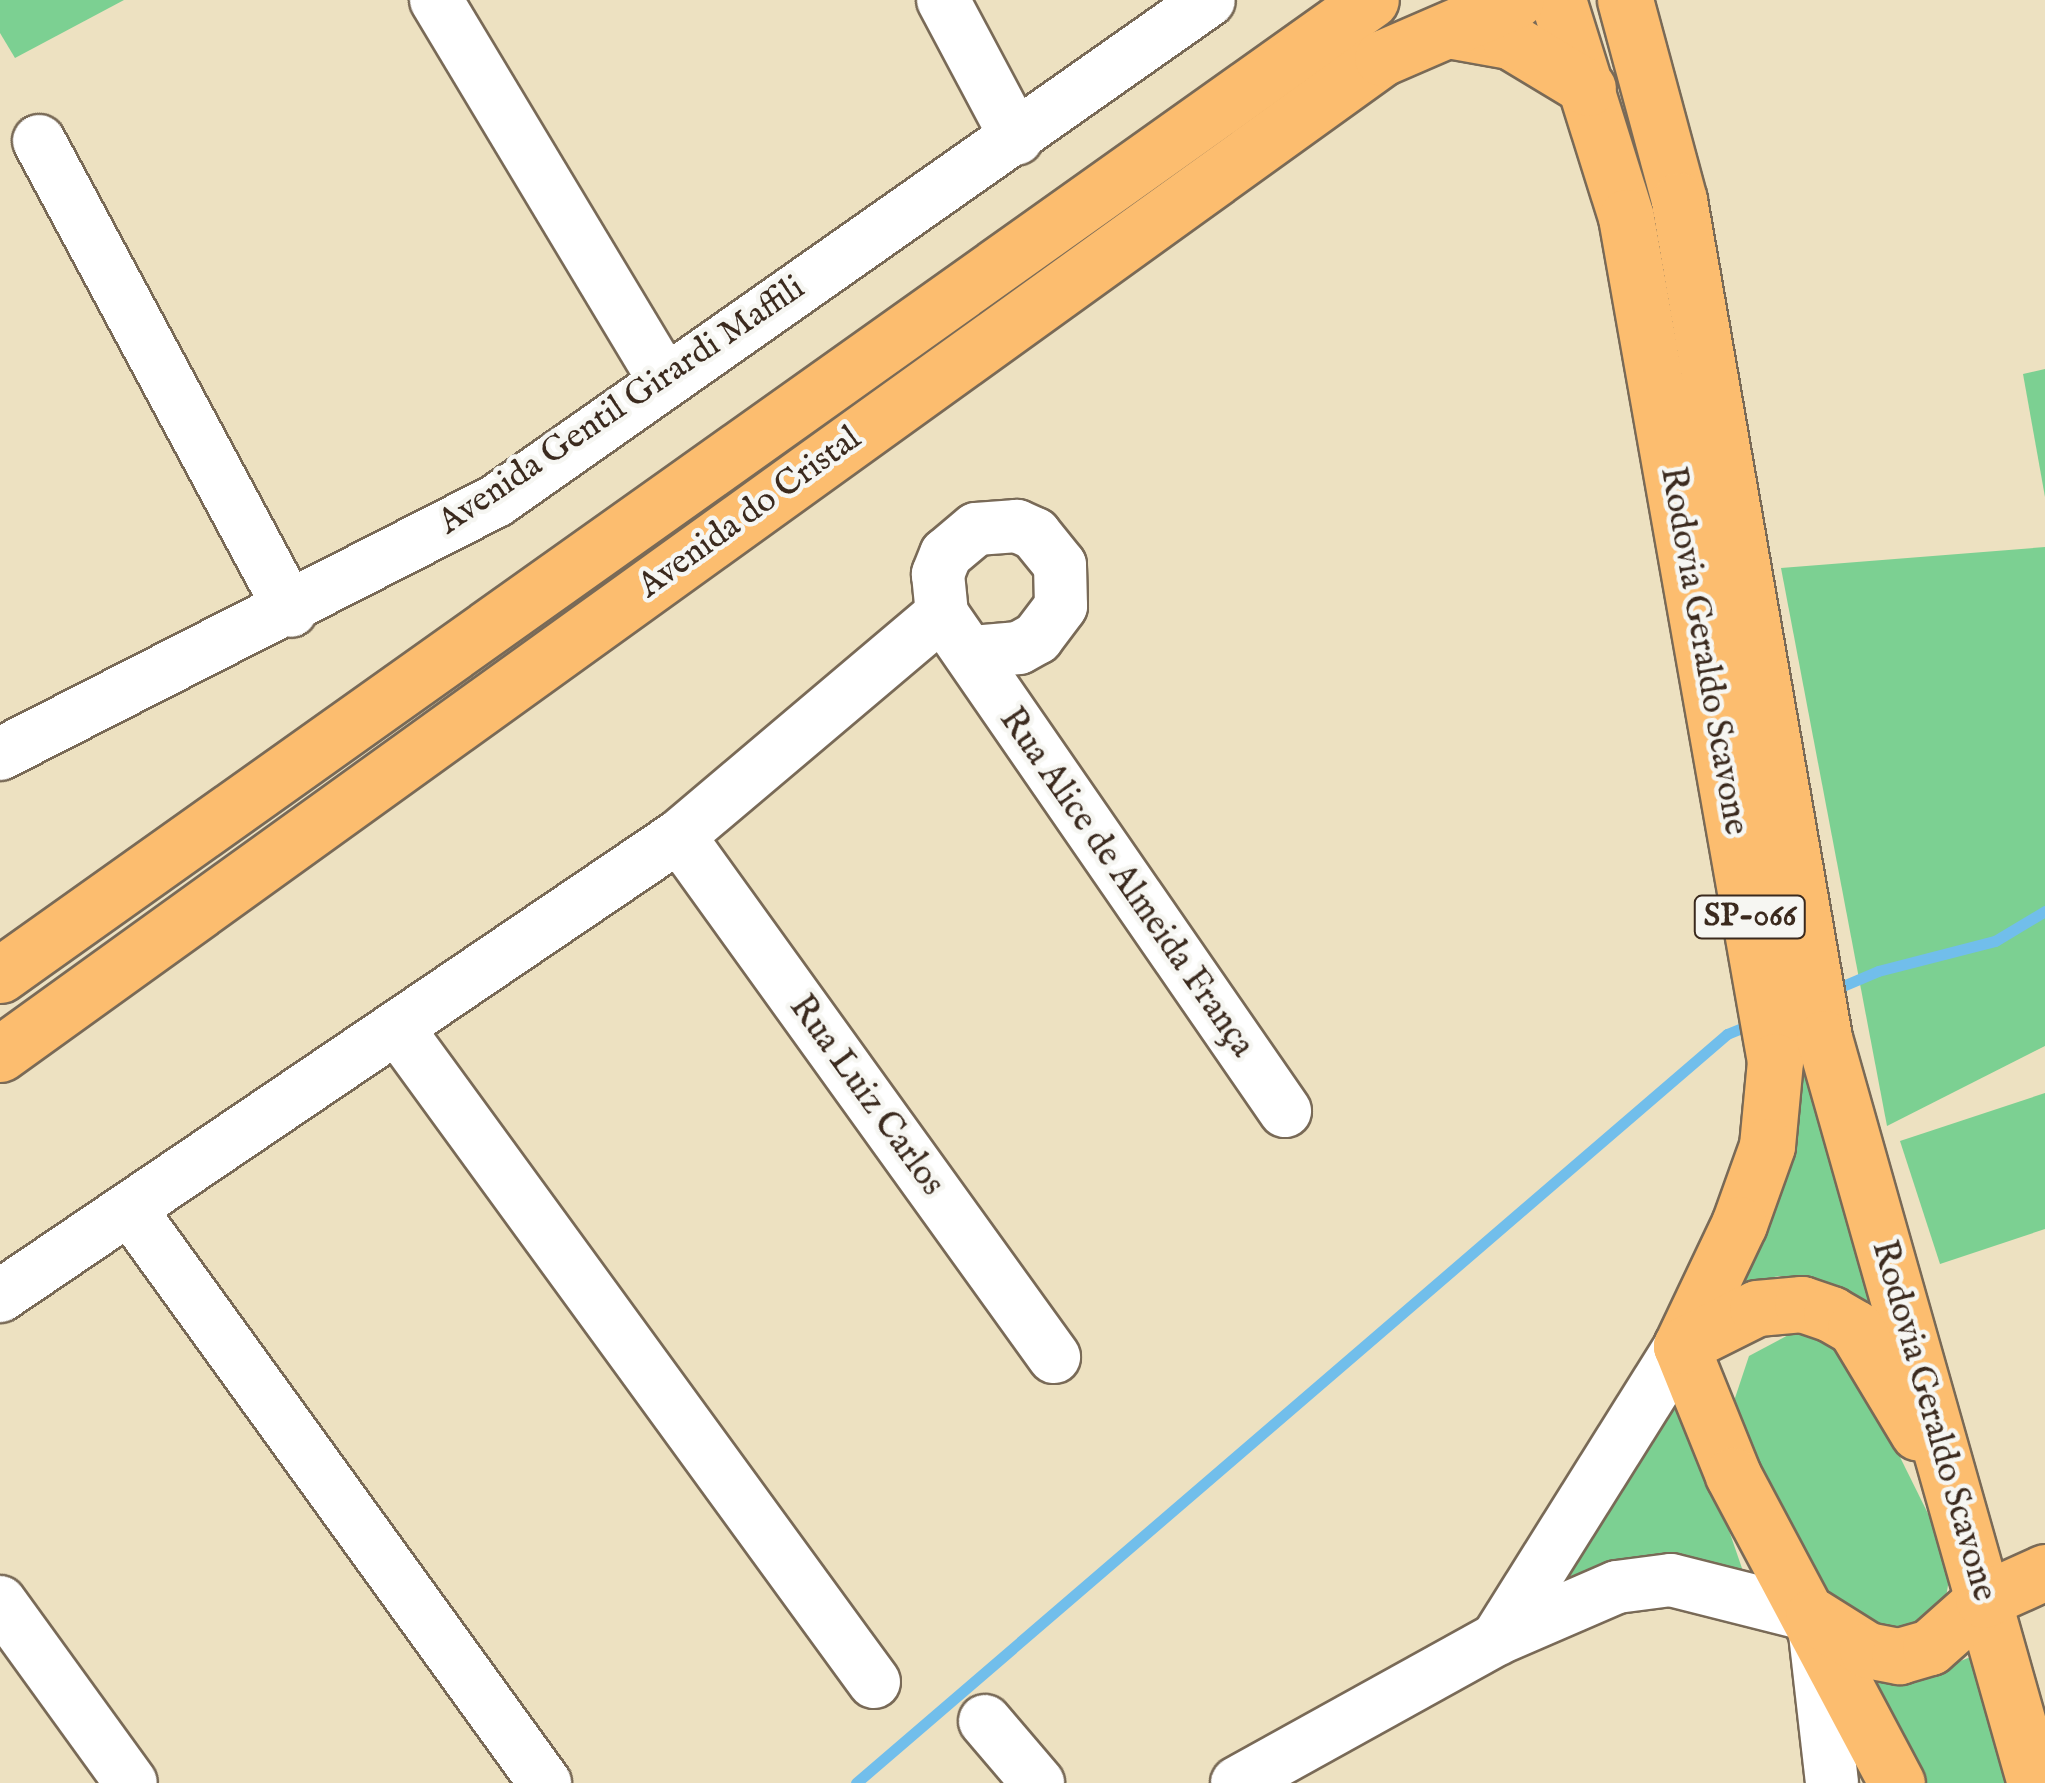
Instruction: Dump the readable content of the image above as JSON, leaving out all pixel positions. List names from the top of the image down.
{
  "streets": {
    "main road": ["Avenida do Cristal", "Rodovia Geraldo Scavone", "SP-066"],
    "street": ["Avenida Gentil Girardi Maffili", "Rua Alice de Almeida França", "Rua Luiz Carlos"]
  },
  "crossings": [
    ["Rua Alice de Almeida França", "Rua Luiz Carlos"]
  ]
}
